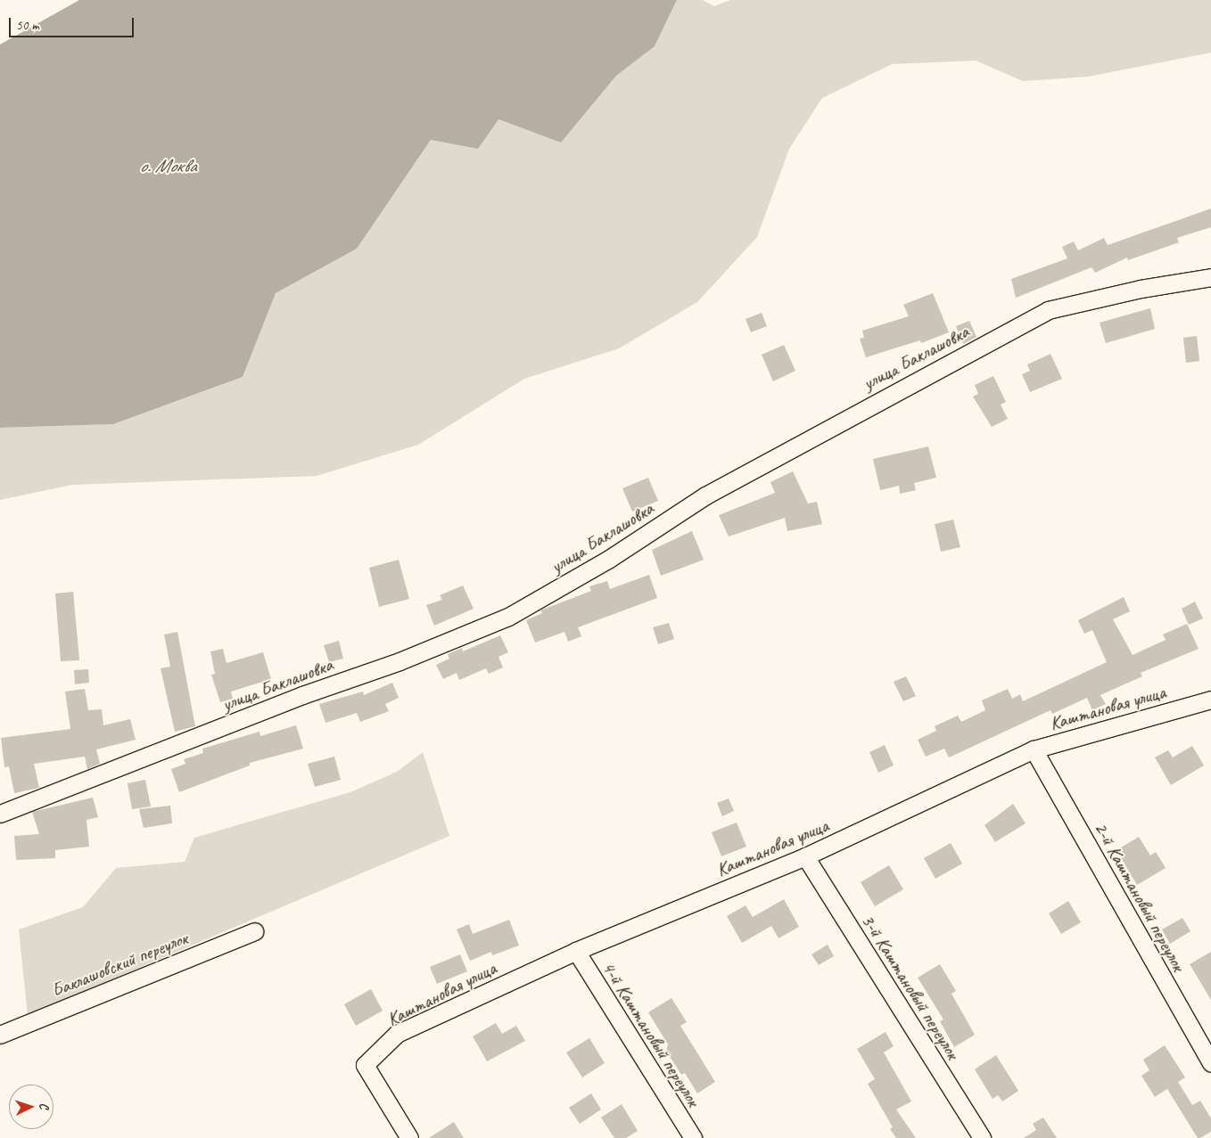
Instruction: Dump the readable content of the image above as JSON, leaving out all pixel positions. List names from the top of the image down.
{
  "streets": {
    "street": [
      "улица Баклашовка",
      "Каштановая улица",
      "2-й Каштановый переулок",
      "Баклашовский переулок",
      "3-й Каштановый переулок",
      "4-й Каштановый переулок"
    ]
  },
  "crossings": [
    ["Каштановая улица", "2-й Каштановый переулок"],
    ["Каштановая улица", "3-й Каштановый переулок"],
    ["Каштановая улица", "4-й Каштановый переулок"]
  ],
  "water": ["о. Моква"],
  "scale_bar": "50 m",
  "north": "right"
}
